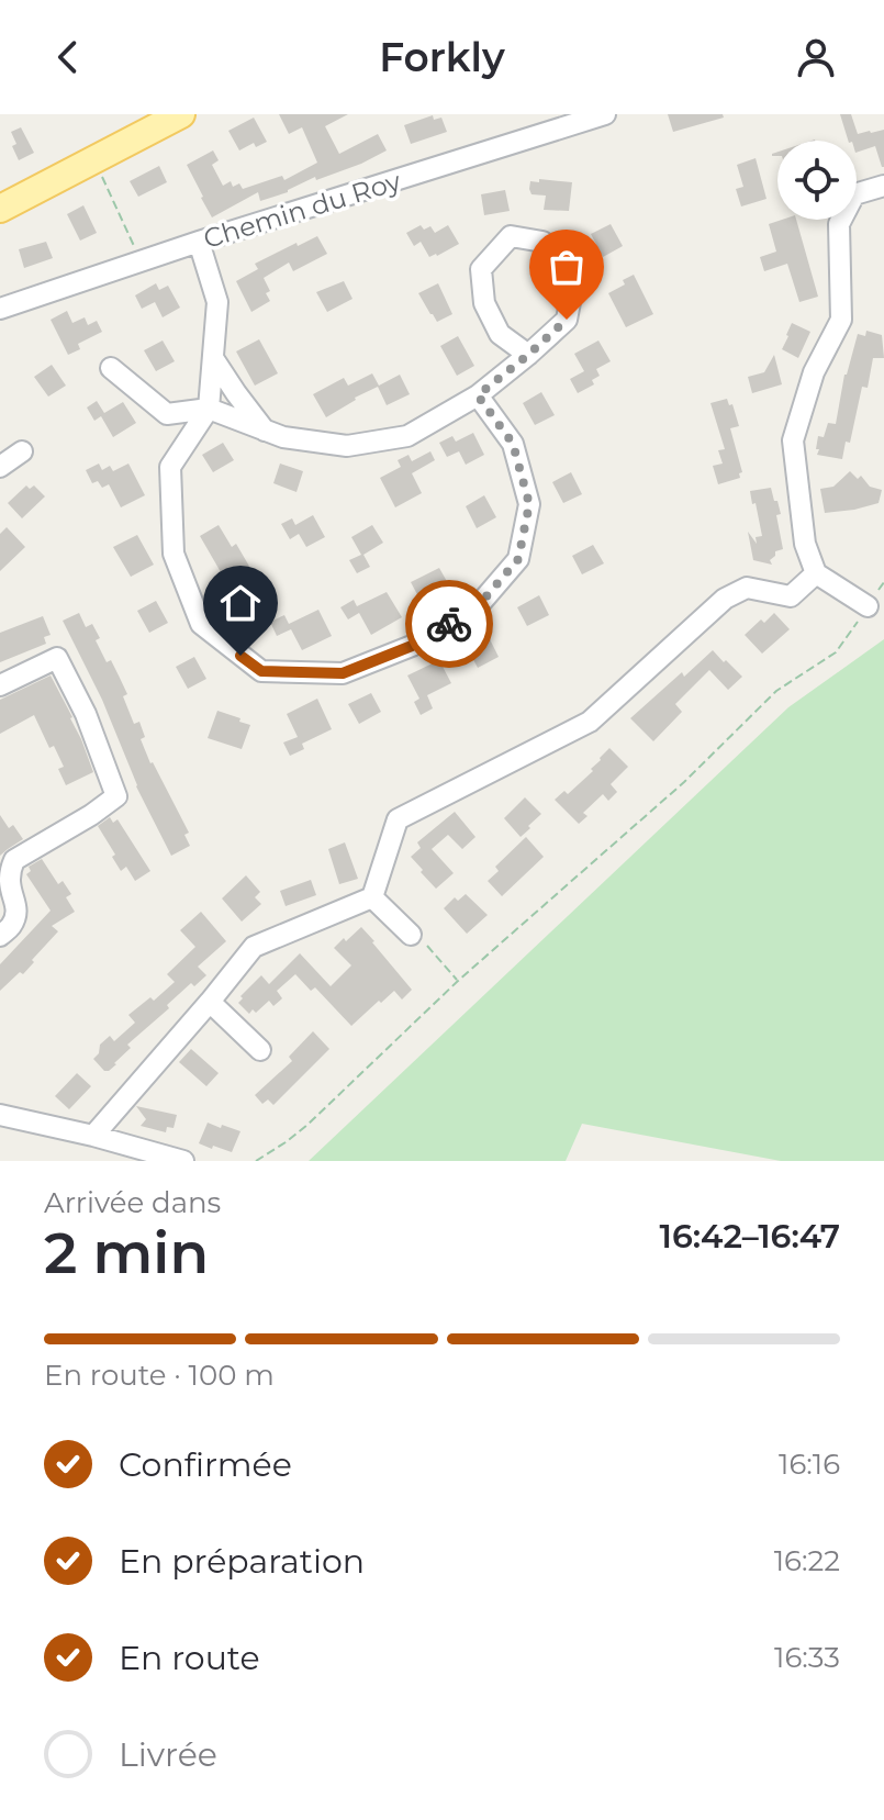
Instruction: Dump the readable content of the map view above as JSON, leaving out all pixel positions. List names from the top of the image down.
{
  "streets": {
    "street": ["Chemin du Roy"]
  },
  "page": {
    "header": "Forkly",
    "heading": ["2 min", "Arrivée dans", "16:42–16:47"],
    "bar": "En route · 100 m",
    "list": [
      ["Confirmée", "16:16"],
      ["En préparation", "16:22"],
      ["En route", "16:33"],
      "Livrée"
    ]
  }
}
